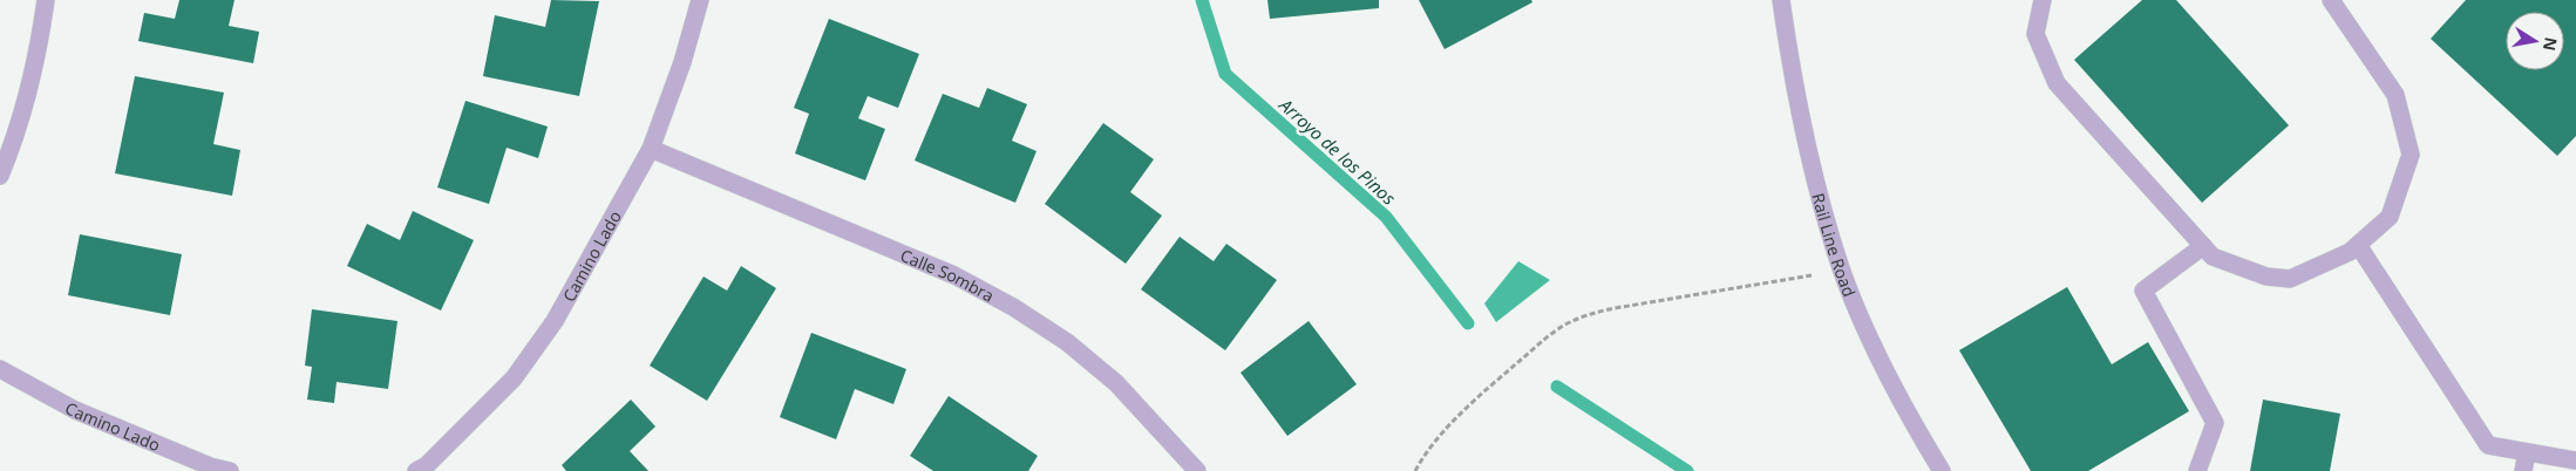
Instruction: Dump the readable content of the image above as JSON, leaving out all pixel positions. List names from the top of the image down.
{
  "streets": {
    "street": ["Rail Line Road", "Camino Lado", "Calle Sombra"]
  },
  "crossings": [
    ["Camino Lado", "Calle Sombra"]
  ],
  "water": ["Arroyo de los Pinos"],
  "north": "right"
}
